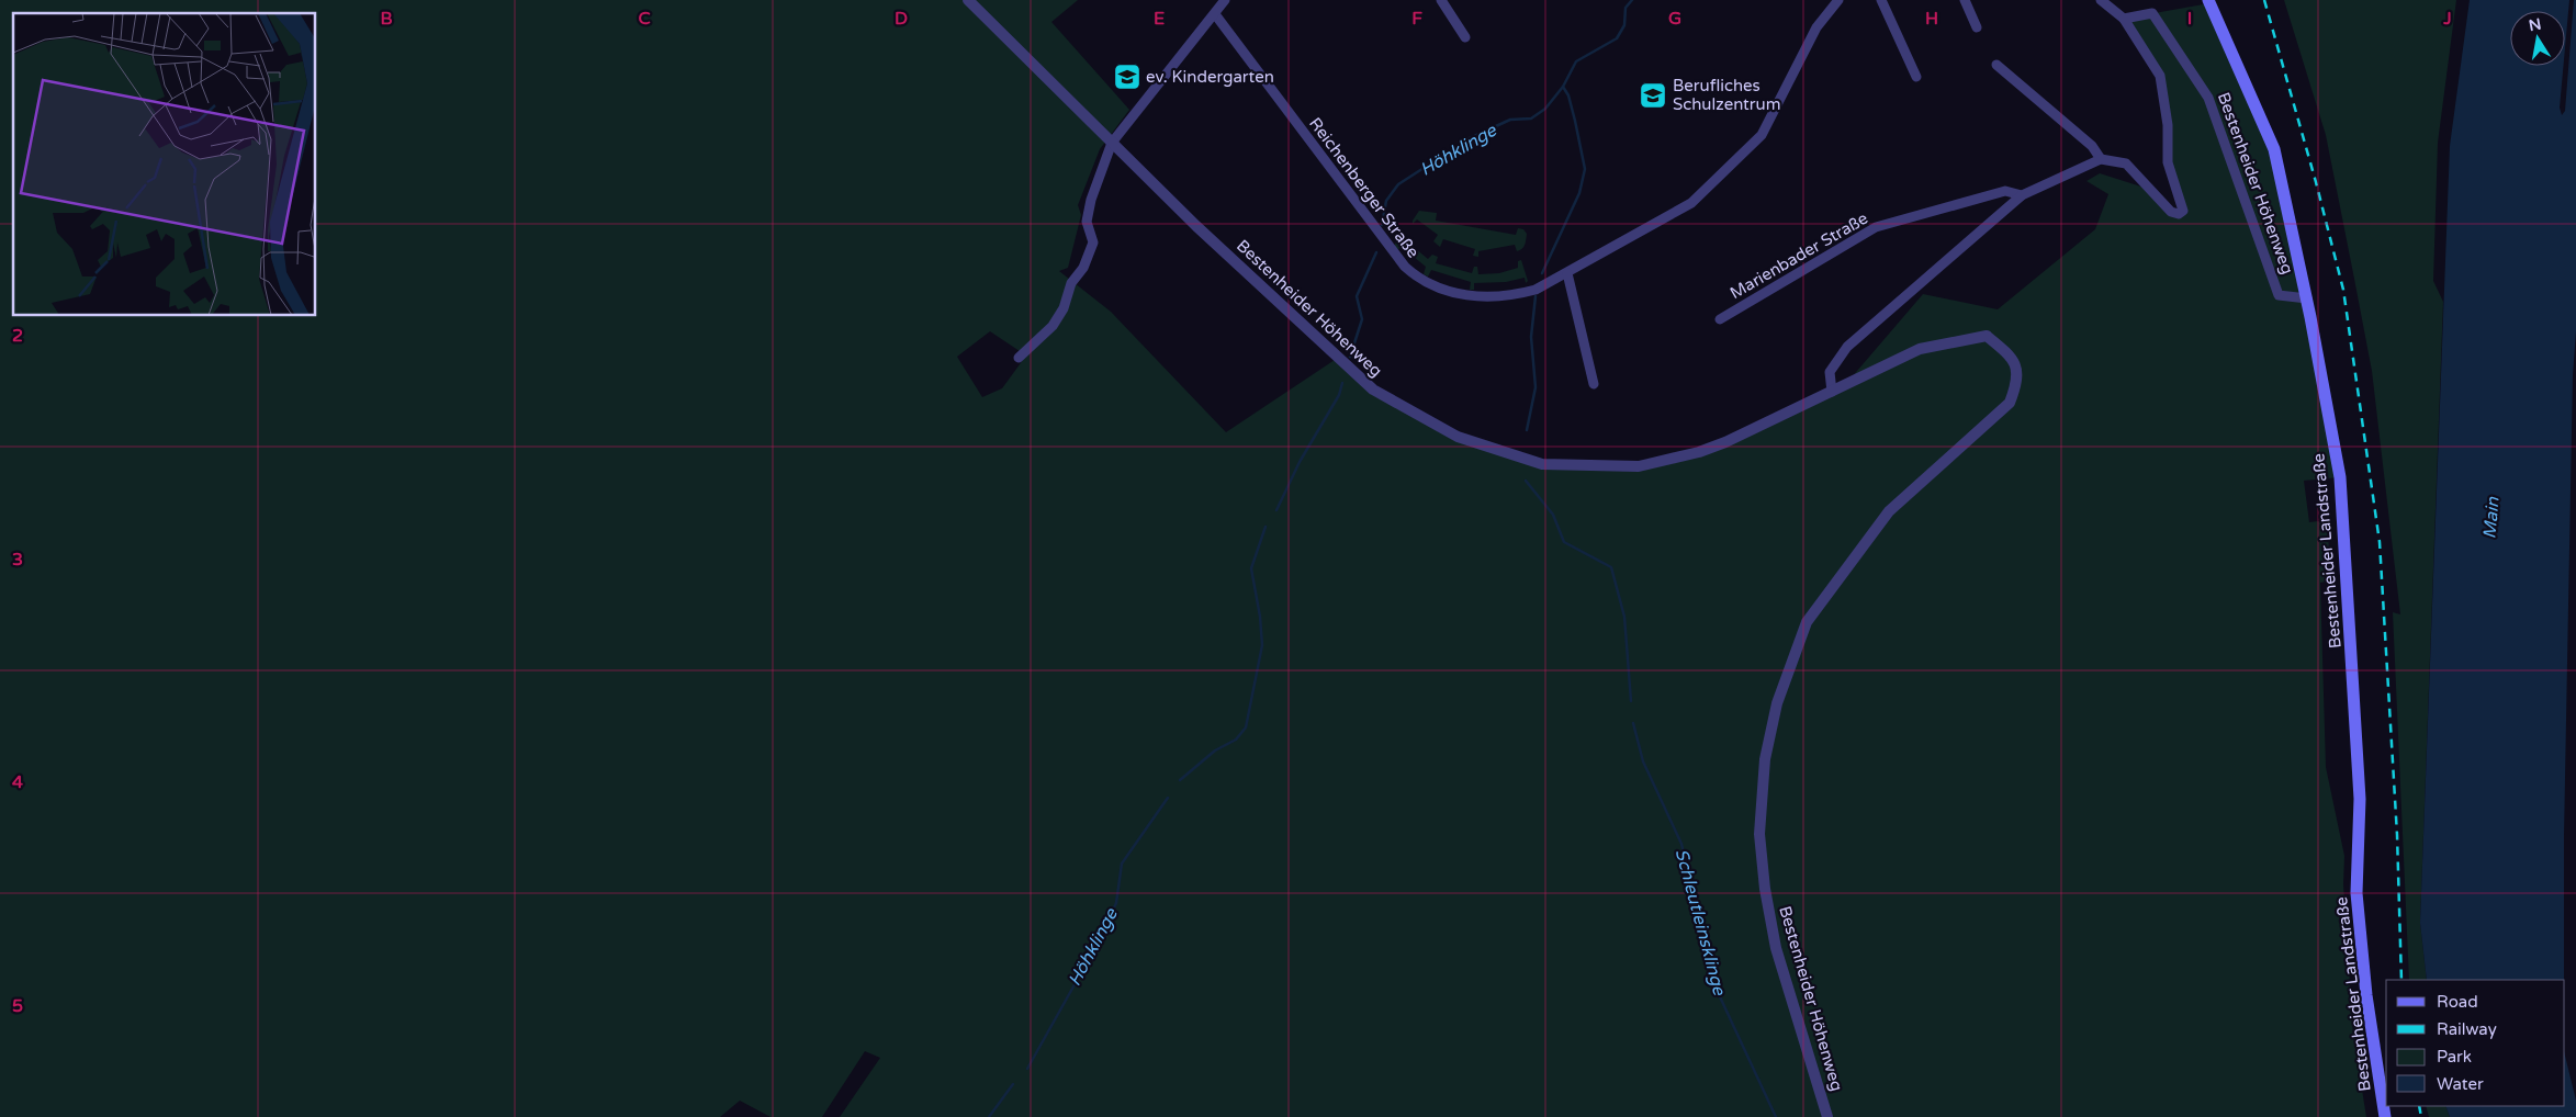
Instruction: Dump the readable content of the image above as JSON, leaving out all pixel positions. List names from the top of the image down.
{
  "streets": {
    "main road": ["Bestenheider Landstraße"],
    "street": ["Bestenheider Höhenweg", "Reichenberger Straße", "Marienbader Straße"]
  },
  "crossings": [
    ["Bestenheider Höhenweg", "Bestenheider Landstraße"]
  ],
  "water": ["Höhklinge", "Main", "Schleutleinsklinge"],
  "places": {
    "school or university": ["ev. Kindergarten", "Berufliches Schulzentrum"]
  },
  "legend": [
    "Road",
    "Railway",
    "Park",
    "Water"
  ],
  "north": "top",
  "grid": {
    "columns": [
      "B",
      "C",
      "D",
      "E",
      "F",
      "G",
      "H",
      "I",
      "J"
    ],
    "rows": [
      "2",
      "3",
      "4",
      "5"
    ]
  }
}
